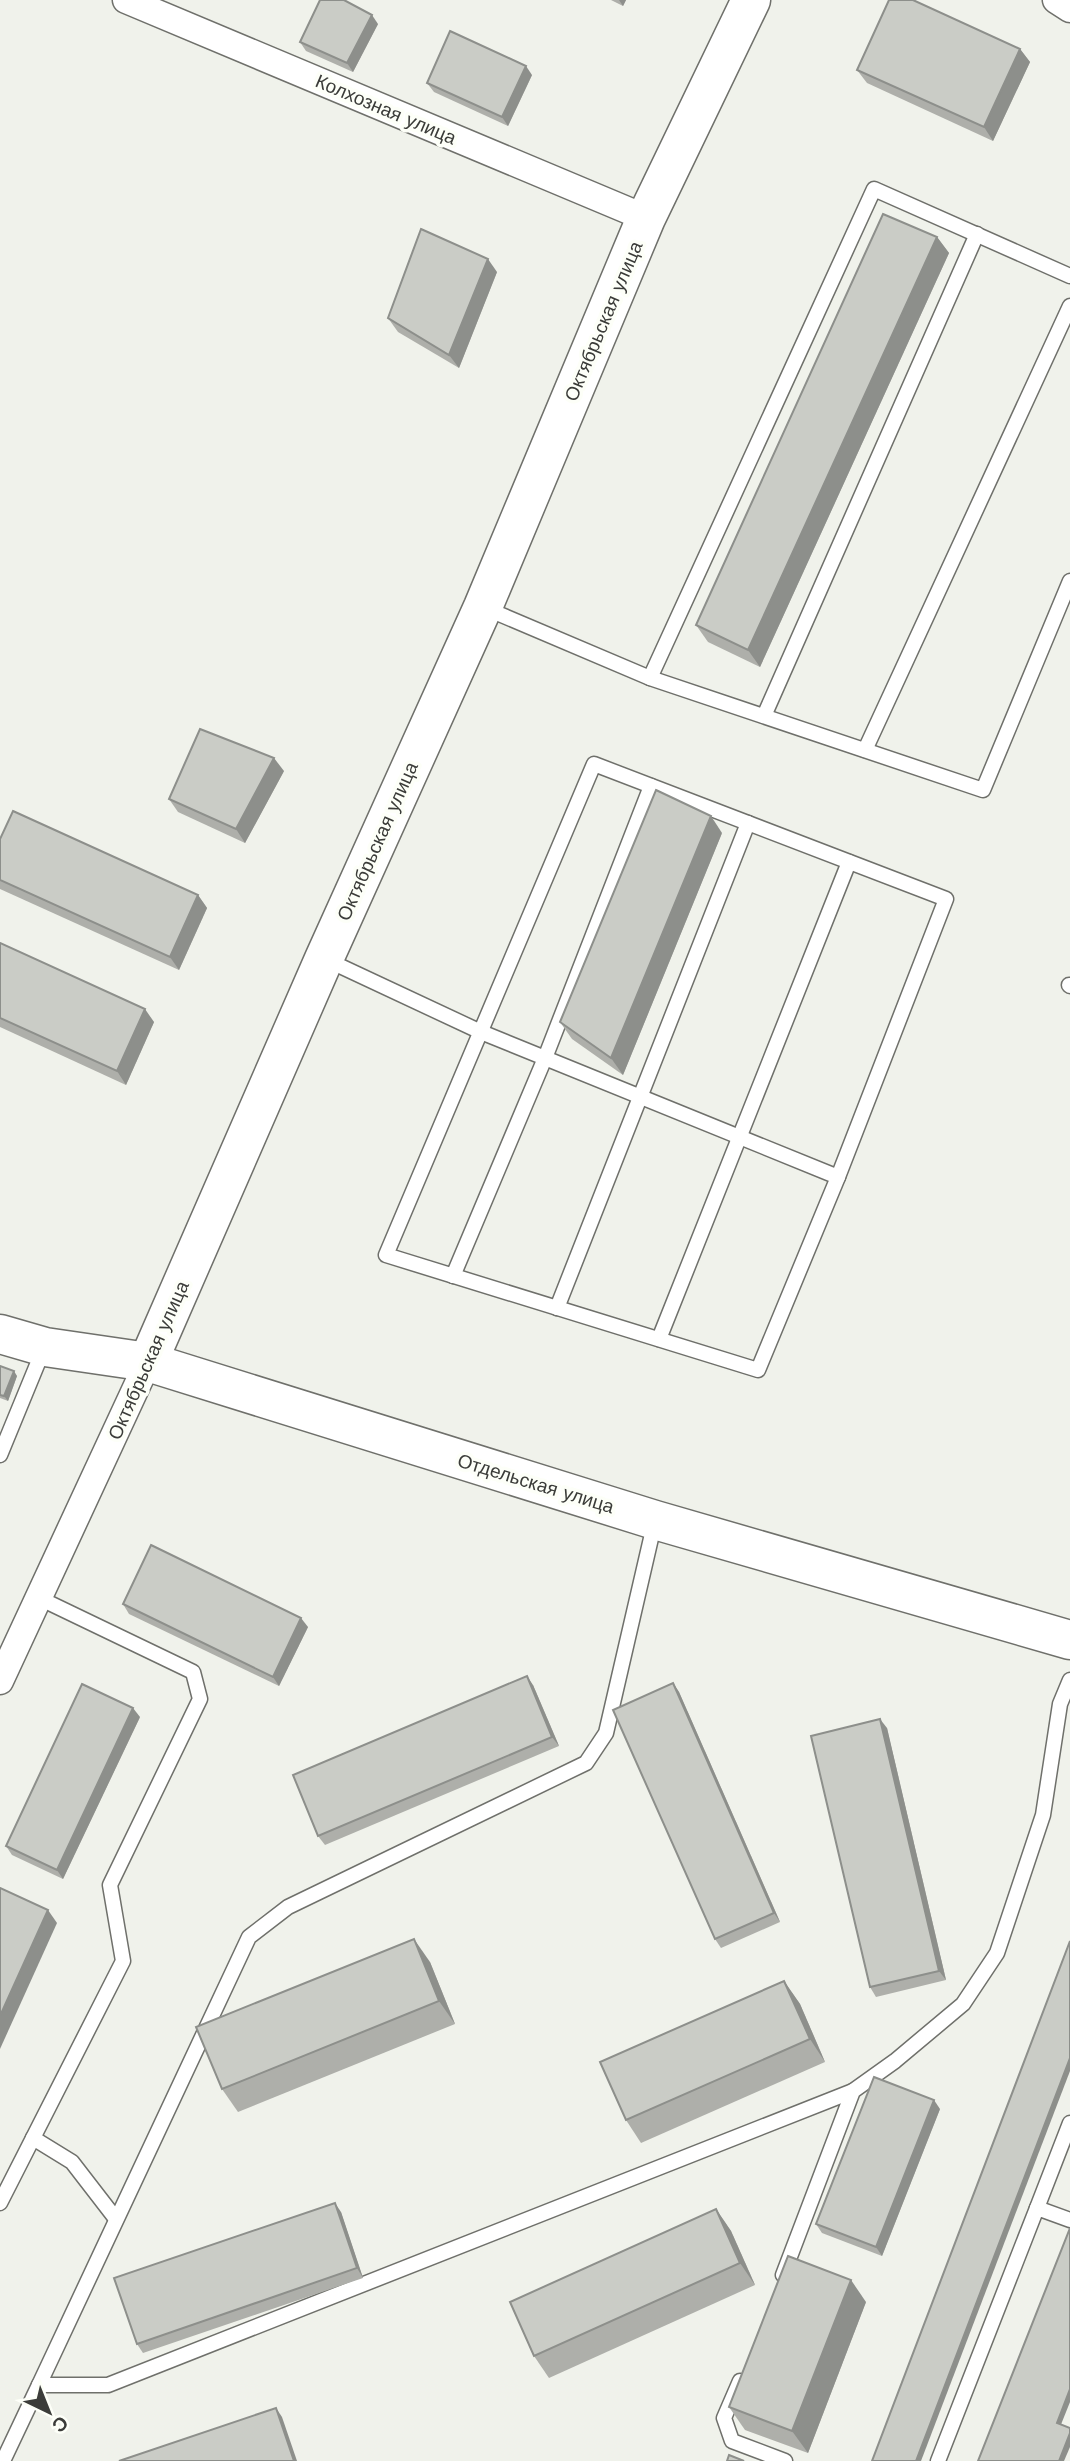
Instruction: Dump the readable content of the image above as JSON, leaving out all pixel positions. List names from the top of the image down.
{
  "streets": {
    "street": ["Колхозная улица", "Октябрьская улица", "Отдельская улица"]
  },
  "crossings": [
    ["Колхозная улица", "Октябрьская улица"],
    ["Октябрьская улица", "Отдельская улица"]
  ],
  "north": "bottom right"
}
